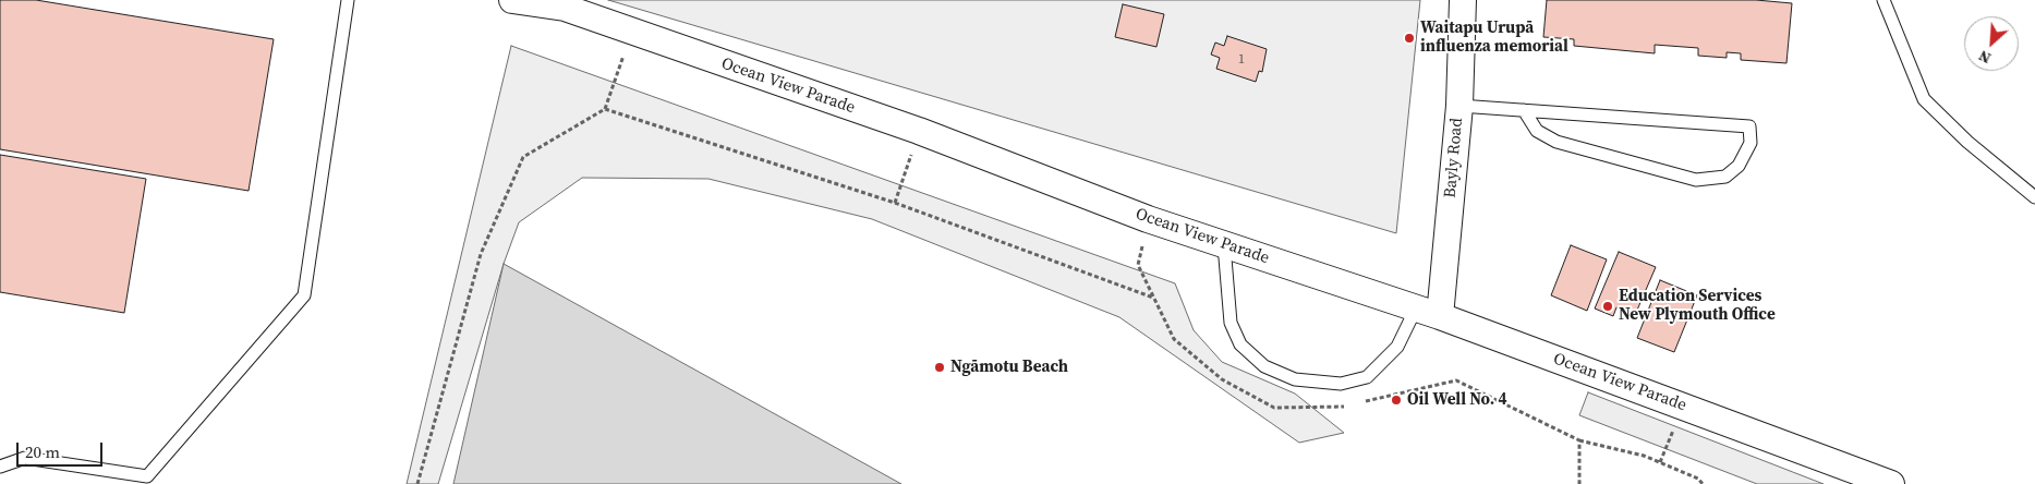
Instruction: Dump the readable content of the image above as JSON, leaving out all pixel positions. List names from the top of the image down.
{
  "streets": {
    "street": ["Ocean View Parade", "Bayly Road"]
  },
  "crossings": [
    ["Ocean View Parade", "Bayly Road"]
  ],
  "places": [
    "Waitapu Urupā influenza memorial",
    "Education Services New Plymouth Office",
    "Ngāmotu Beach",
    "Oil Well No. 4"
  ],
  "house_numbers": ["1"],
  "scale_bar": "20 m",
  "north": "bottom left"
}
